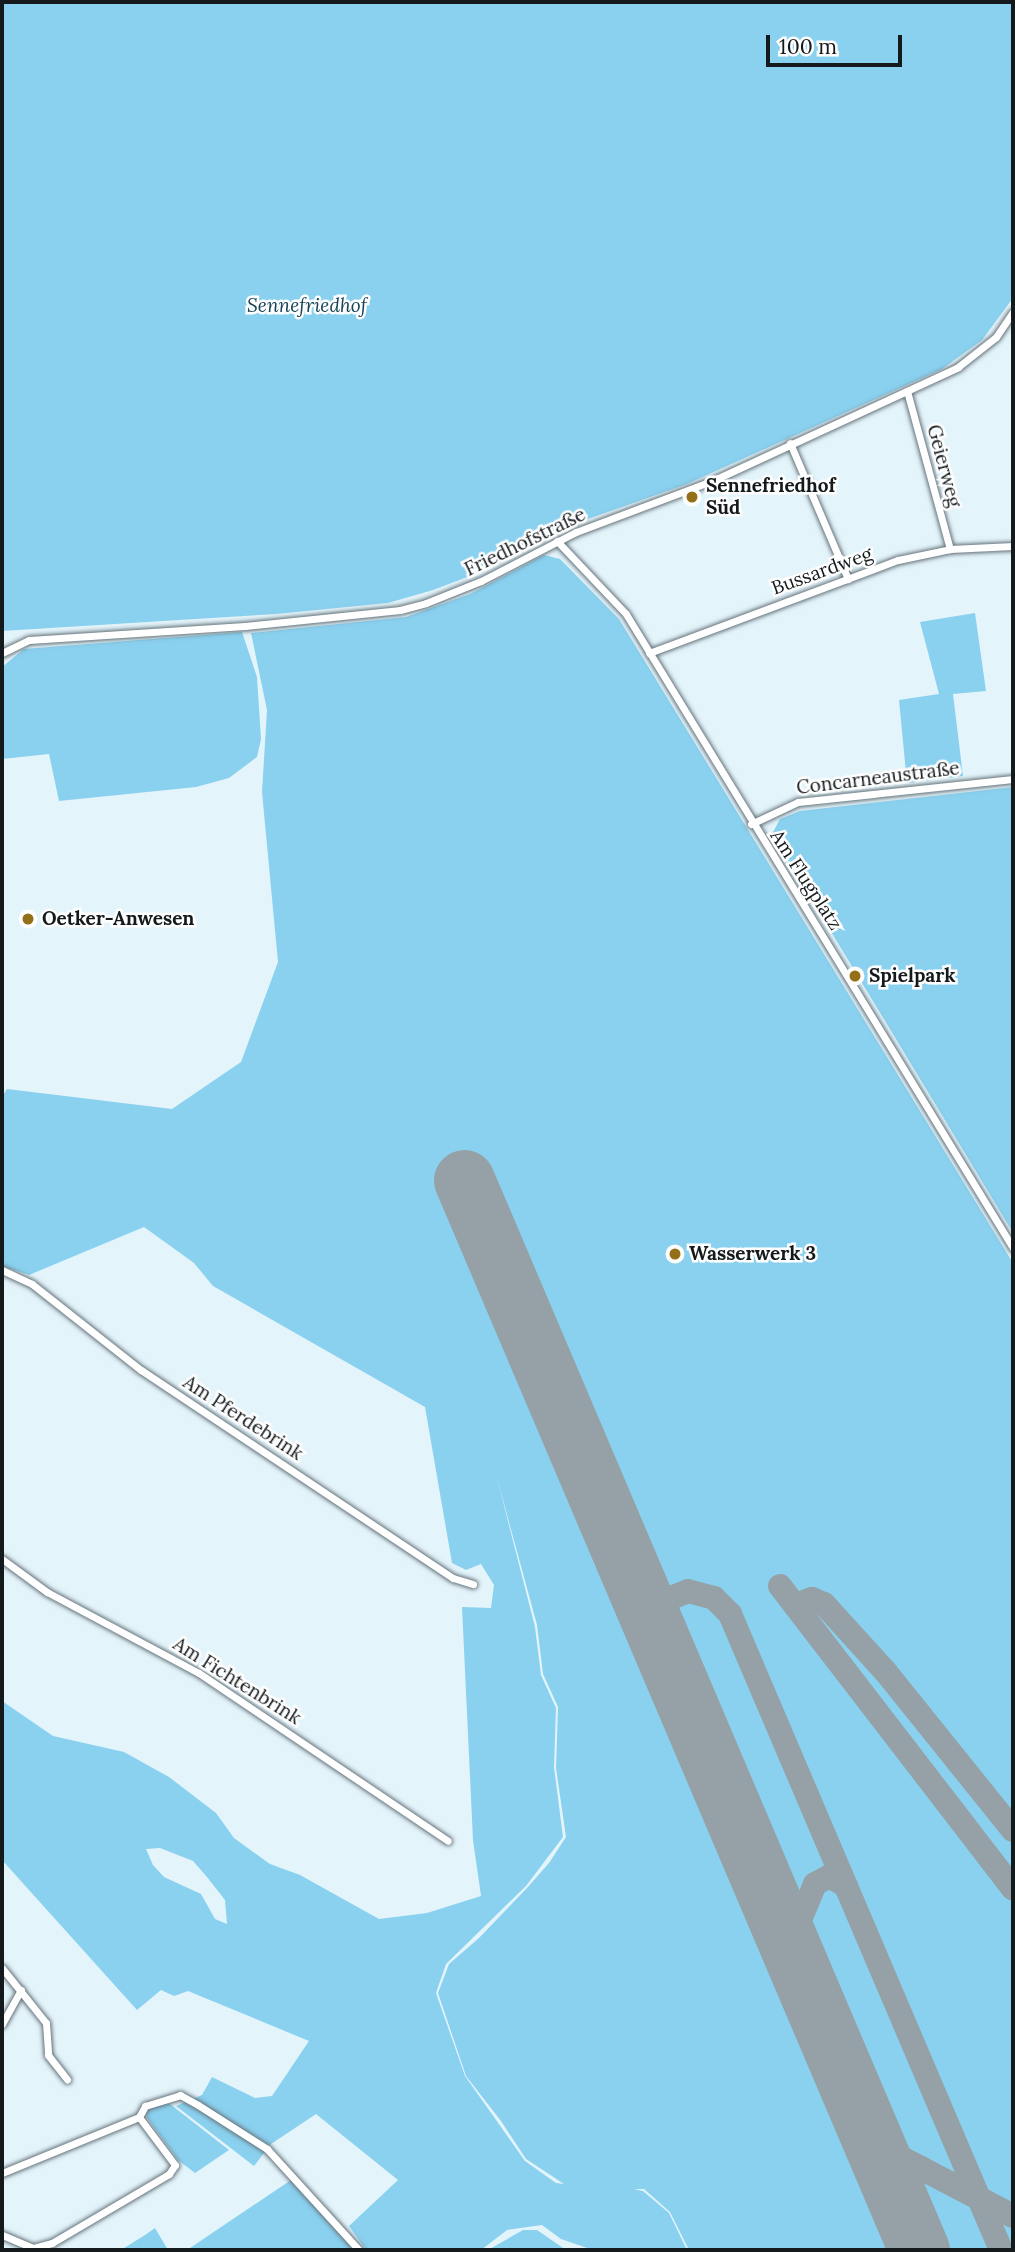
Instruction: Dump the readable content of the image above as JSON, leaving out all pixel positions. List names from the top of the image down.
{
  "streets": {
    "street": [
      "Geierweg",
      "Friedhofstraße",
      "Bussardweg",
      "Concarneaustraße",
      "Am Flugplatz",
      "Am Pferdebrink",
      "Am Fichtenbrink"
    ]
  },
  "crossings": [
    ["Geierweg", "Friedhofstraße"],
    ["Geierweg", "Bussardweg"],
    ["Friedhofstraße", "Am Flugplatz"],
    ["Bussardweg", "Am Flugplatz"],
    ["Concarneaustraße", "Am Flugplatz"]
  ],
  "parks": ["Sennefriedhof"],
  "places": [
    "Sennefriedhof Süd",
    "Oetker-Anwesen",
    "Spielpark",
    "Wasserwerk 3"
  ],
  "scale_bar": "100 m"
}
